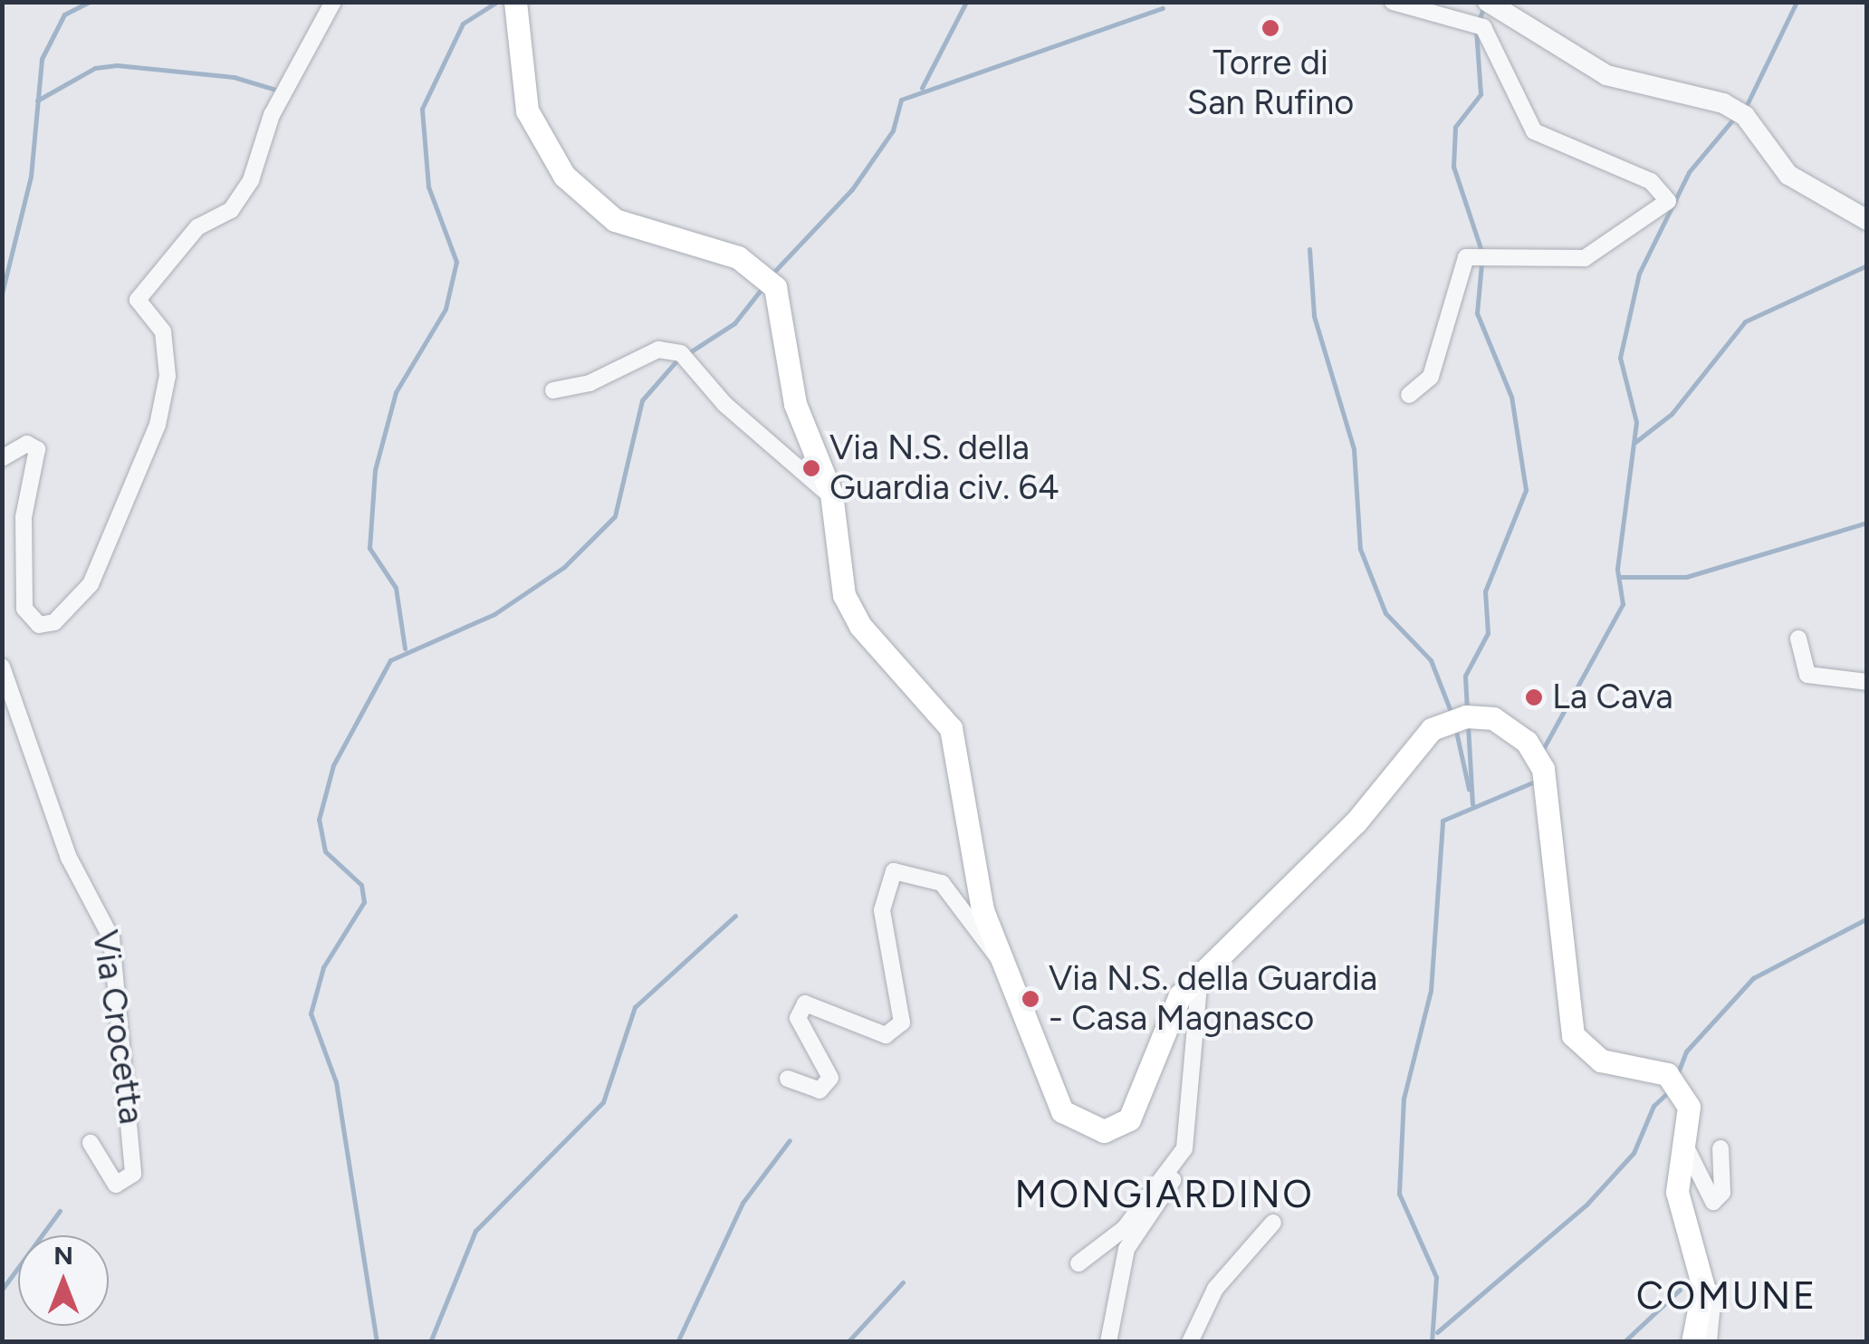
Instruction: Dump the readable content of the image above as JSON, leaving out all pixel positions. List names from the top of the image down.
{
  "streets": {
    "street": ["Via Crocetta"]
  },
  "districts": ["MONGIARDINO", "COMUNE"],
  "places": [
    "Torre di San Rufino",
    "Via N.S. della Guardia civ. 64",
    "La Cava",
    "Via N.S. della Guardia - Casa Magnasco"
  ],
  "north": "top"
}
